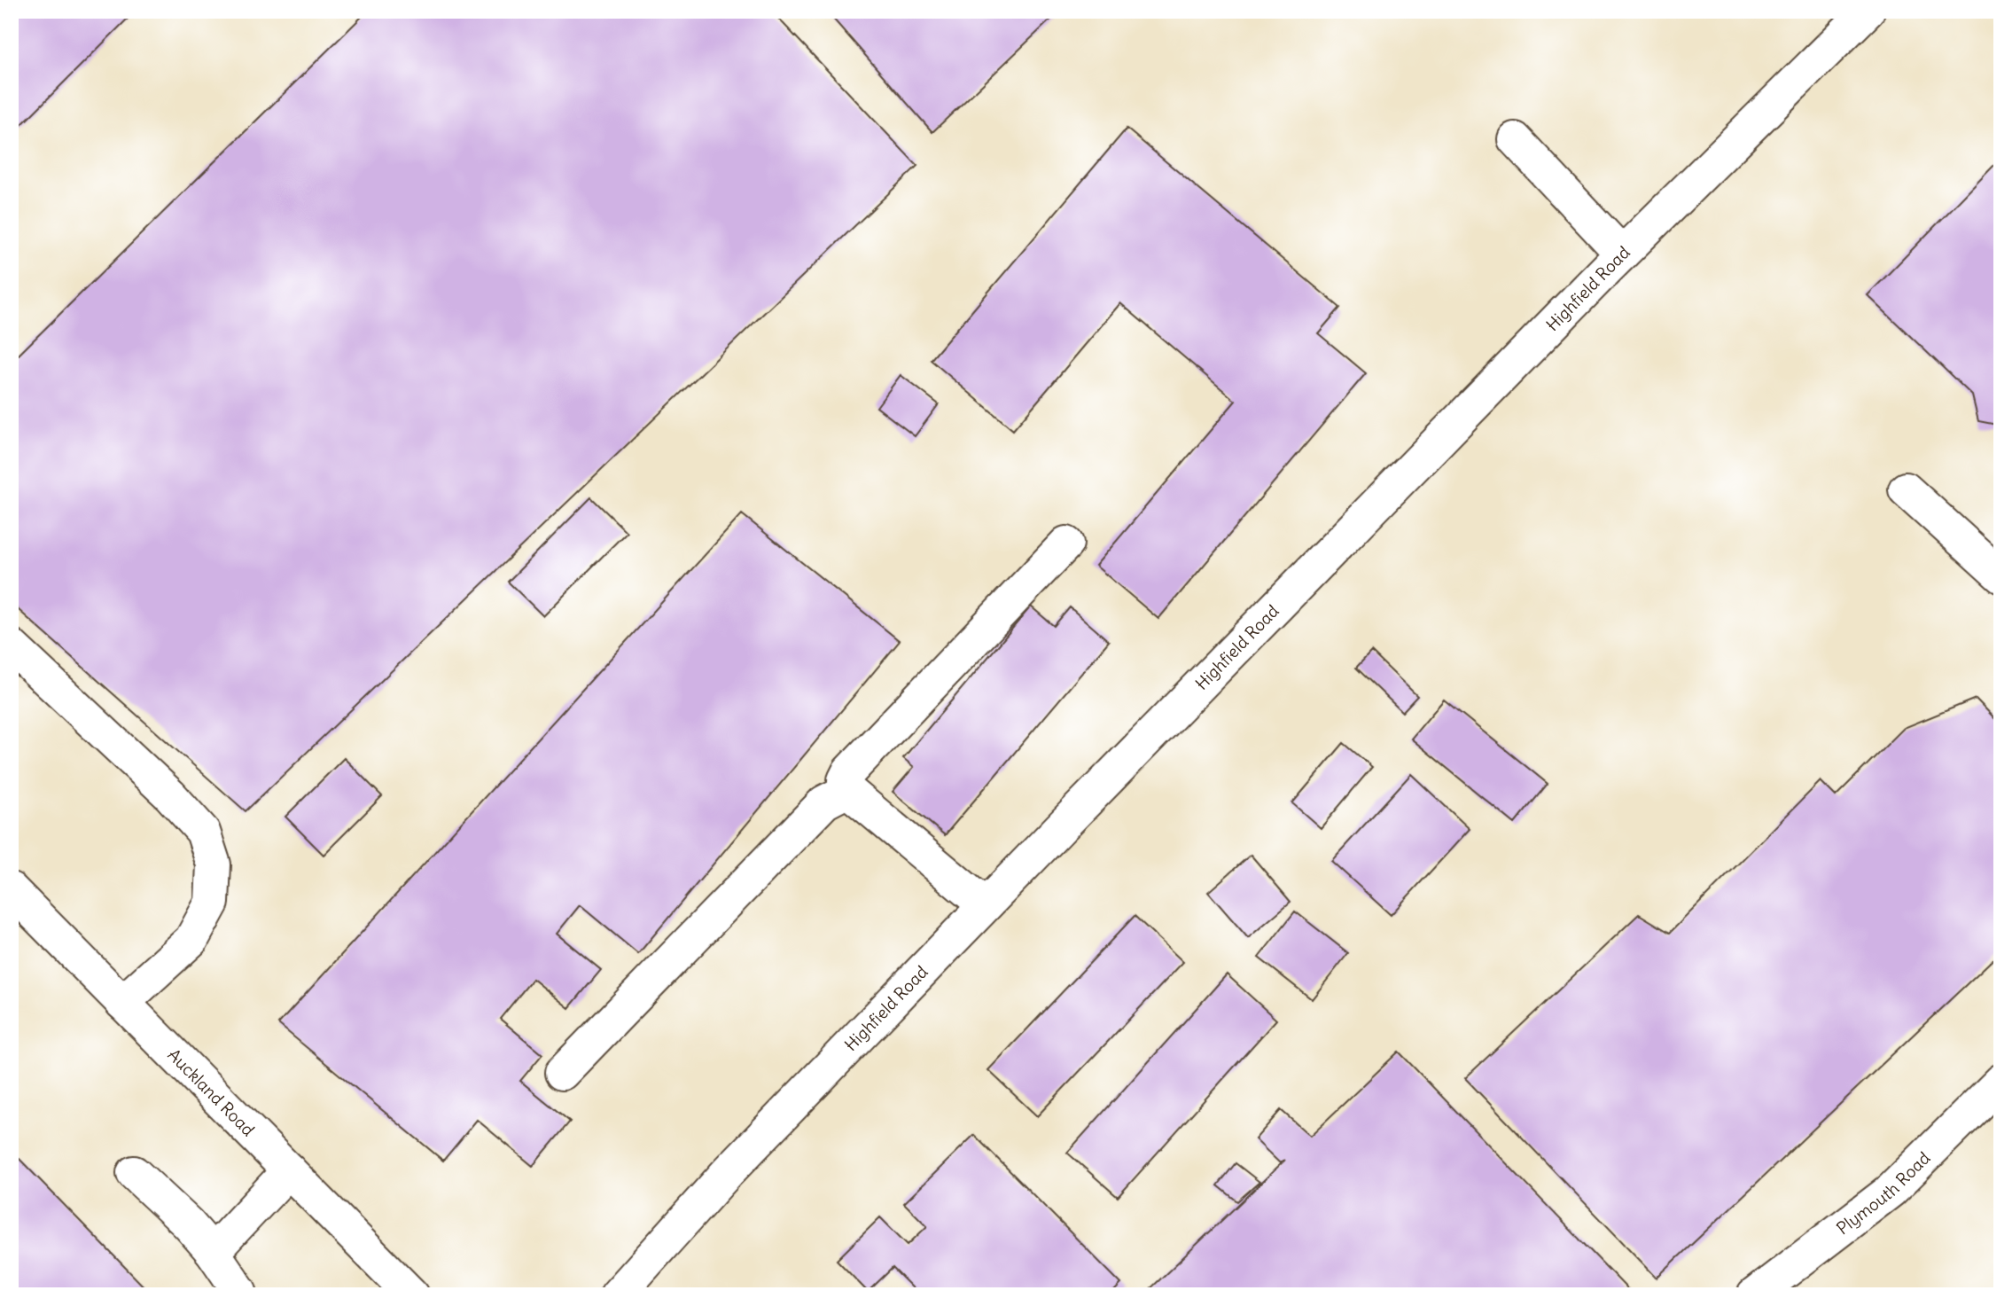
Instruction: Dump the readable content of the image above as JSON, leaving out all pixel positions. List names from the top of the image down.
{
  "streets": {
    "street": ["Highfield Road", "Auckland Road", "Plymouth Road"]
  }
}
